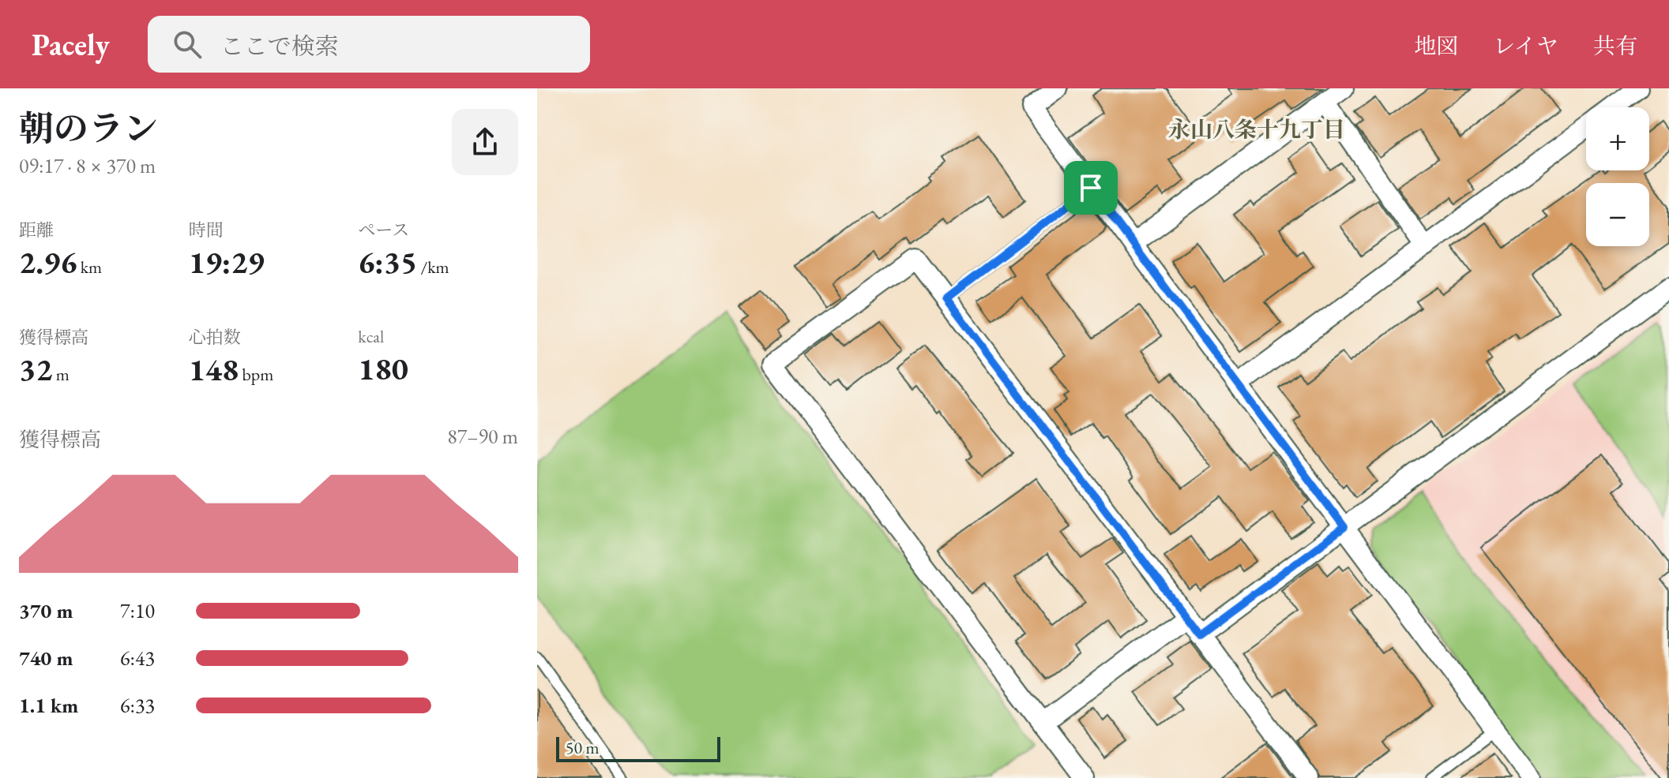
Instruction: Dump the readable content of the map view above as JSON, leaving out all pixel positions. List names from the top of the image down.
{
  "districts": ["永山八条十九丁目"],
  "scale_bar": "50 m",
  "page": {
    "header": "Pacely",
    "search": "ここで検索",
    "nav": ["地図", "レイヤ", "共有"],
    "heading": ["朝のラン", "09:17 · 8 × 370 m"],
    "map_buttons": ["+", "−"],
    "stats": [
      ["距離", "2.96 km"],
      ["時間", "19:29"],
      ["ペース", "6:35 /km"],
      ["獲得標高", "32 m"],
      ["心拍数", "148 bpm"],
      ["kcal", "180"]
    ],
    "chart": ["獲得標高", "87–90 m"],
    "list": [
      {
        "name": "370 m",
        "note": "7:10"
      },
      {
        "name": "740 m",
        "note": "6:43"
      },
      {
        "name": "1.1 km",
        "note": "6:33"
      }
    ],
    "scale": "50 m"
  }
}
